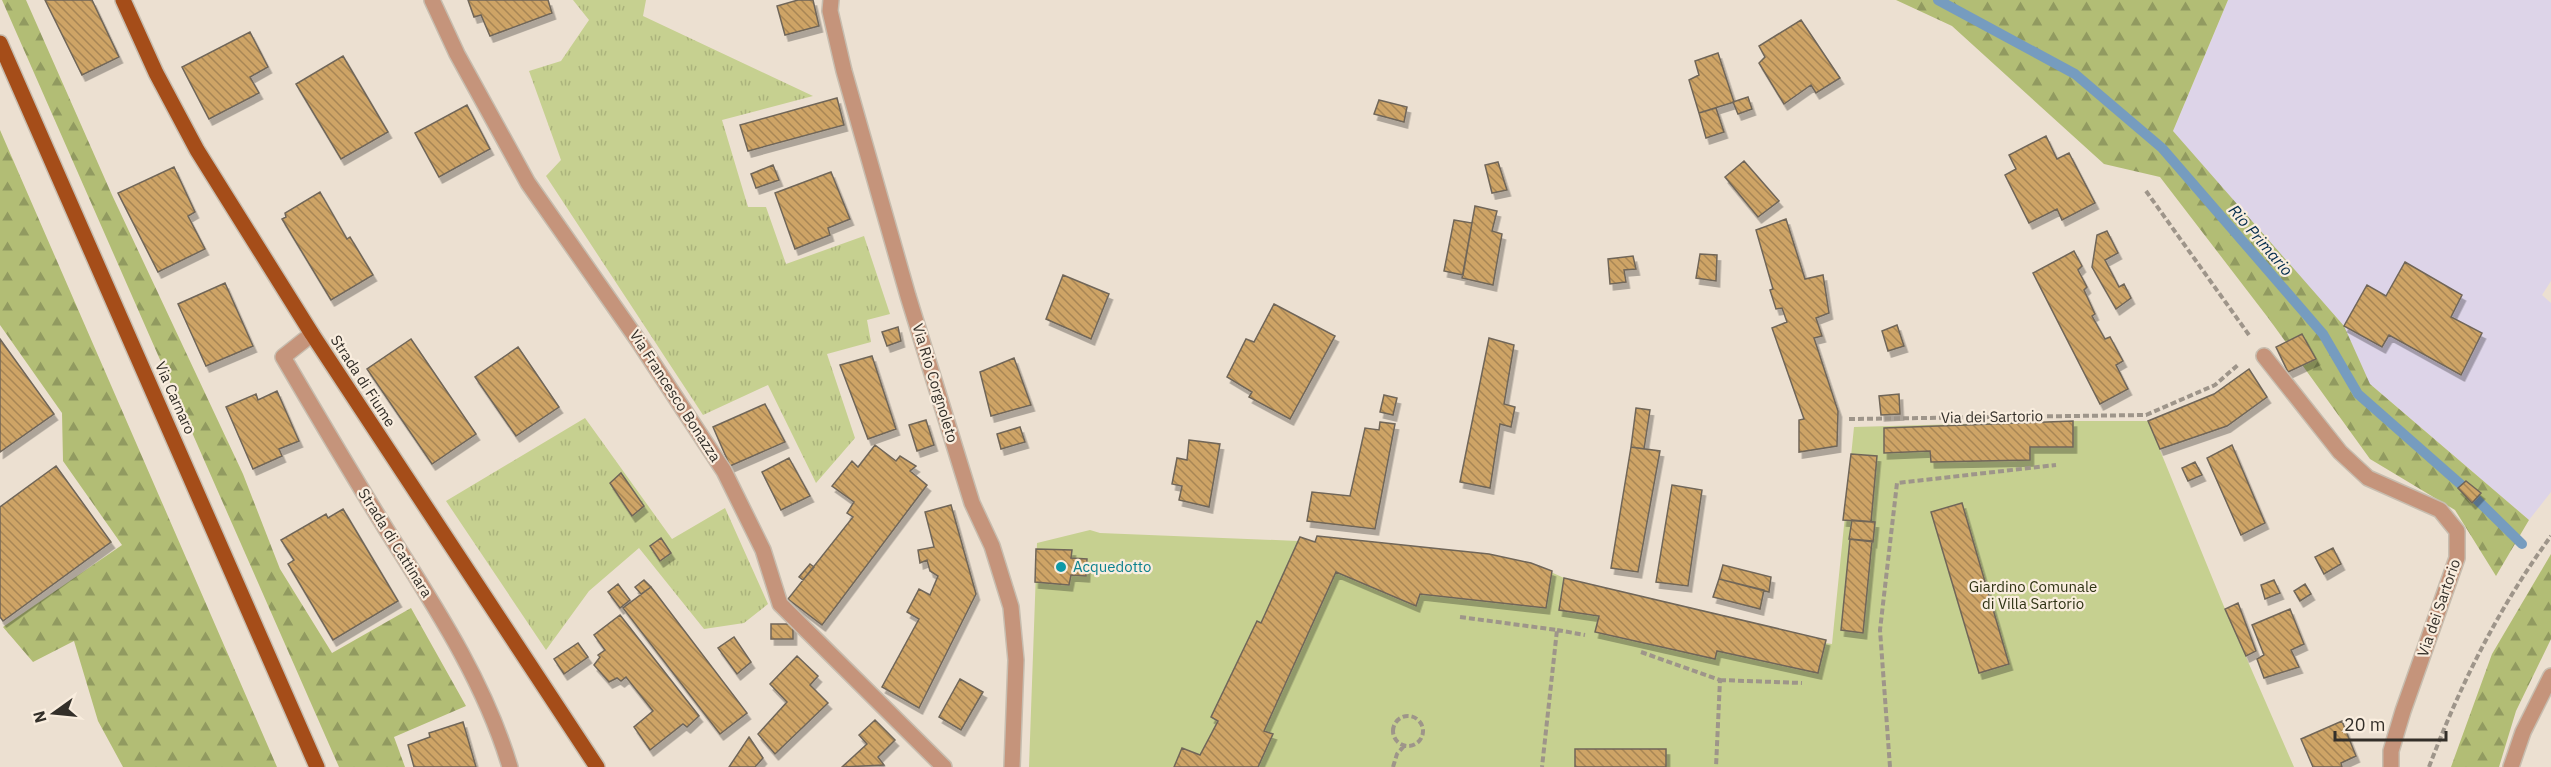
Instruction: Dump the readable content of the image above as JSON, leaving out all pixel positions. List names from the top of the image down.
{
  "streets": {
    "main road": ["Strada di Fiume", "Via Carnaro"],
    "street": [
      "Via Rio Corgnoleto",
      "Via Francesco Bonazza",
      "Via dei Sartorio",
      "Strada di Cattinara"
    ]
  },
  "crossings": [
    ["Strada di Fiume", "Strada di Cattinara"]
  ],
  "water": ["Rio Primario"],
  "parks": ["Giardino Comunale di Villa Sartorio"],
  "places": ["Acquedotto"],
  "scale_bar": "20 m",
  "north": "left"
}
